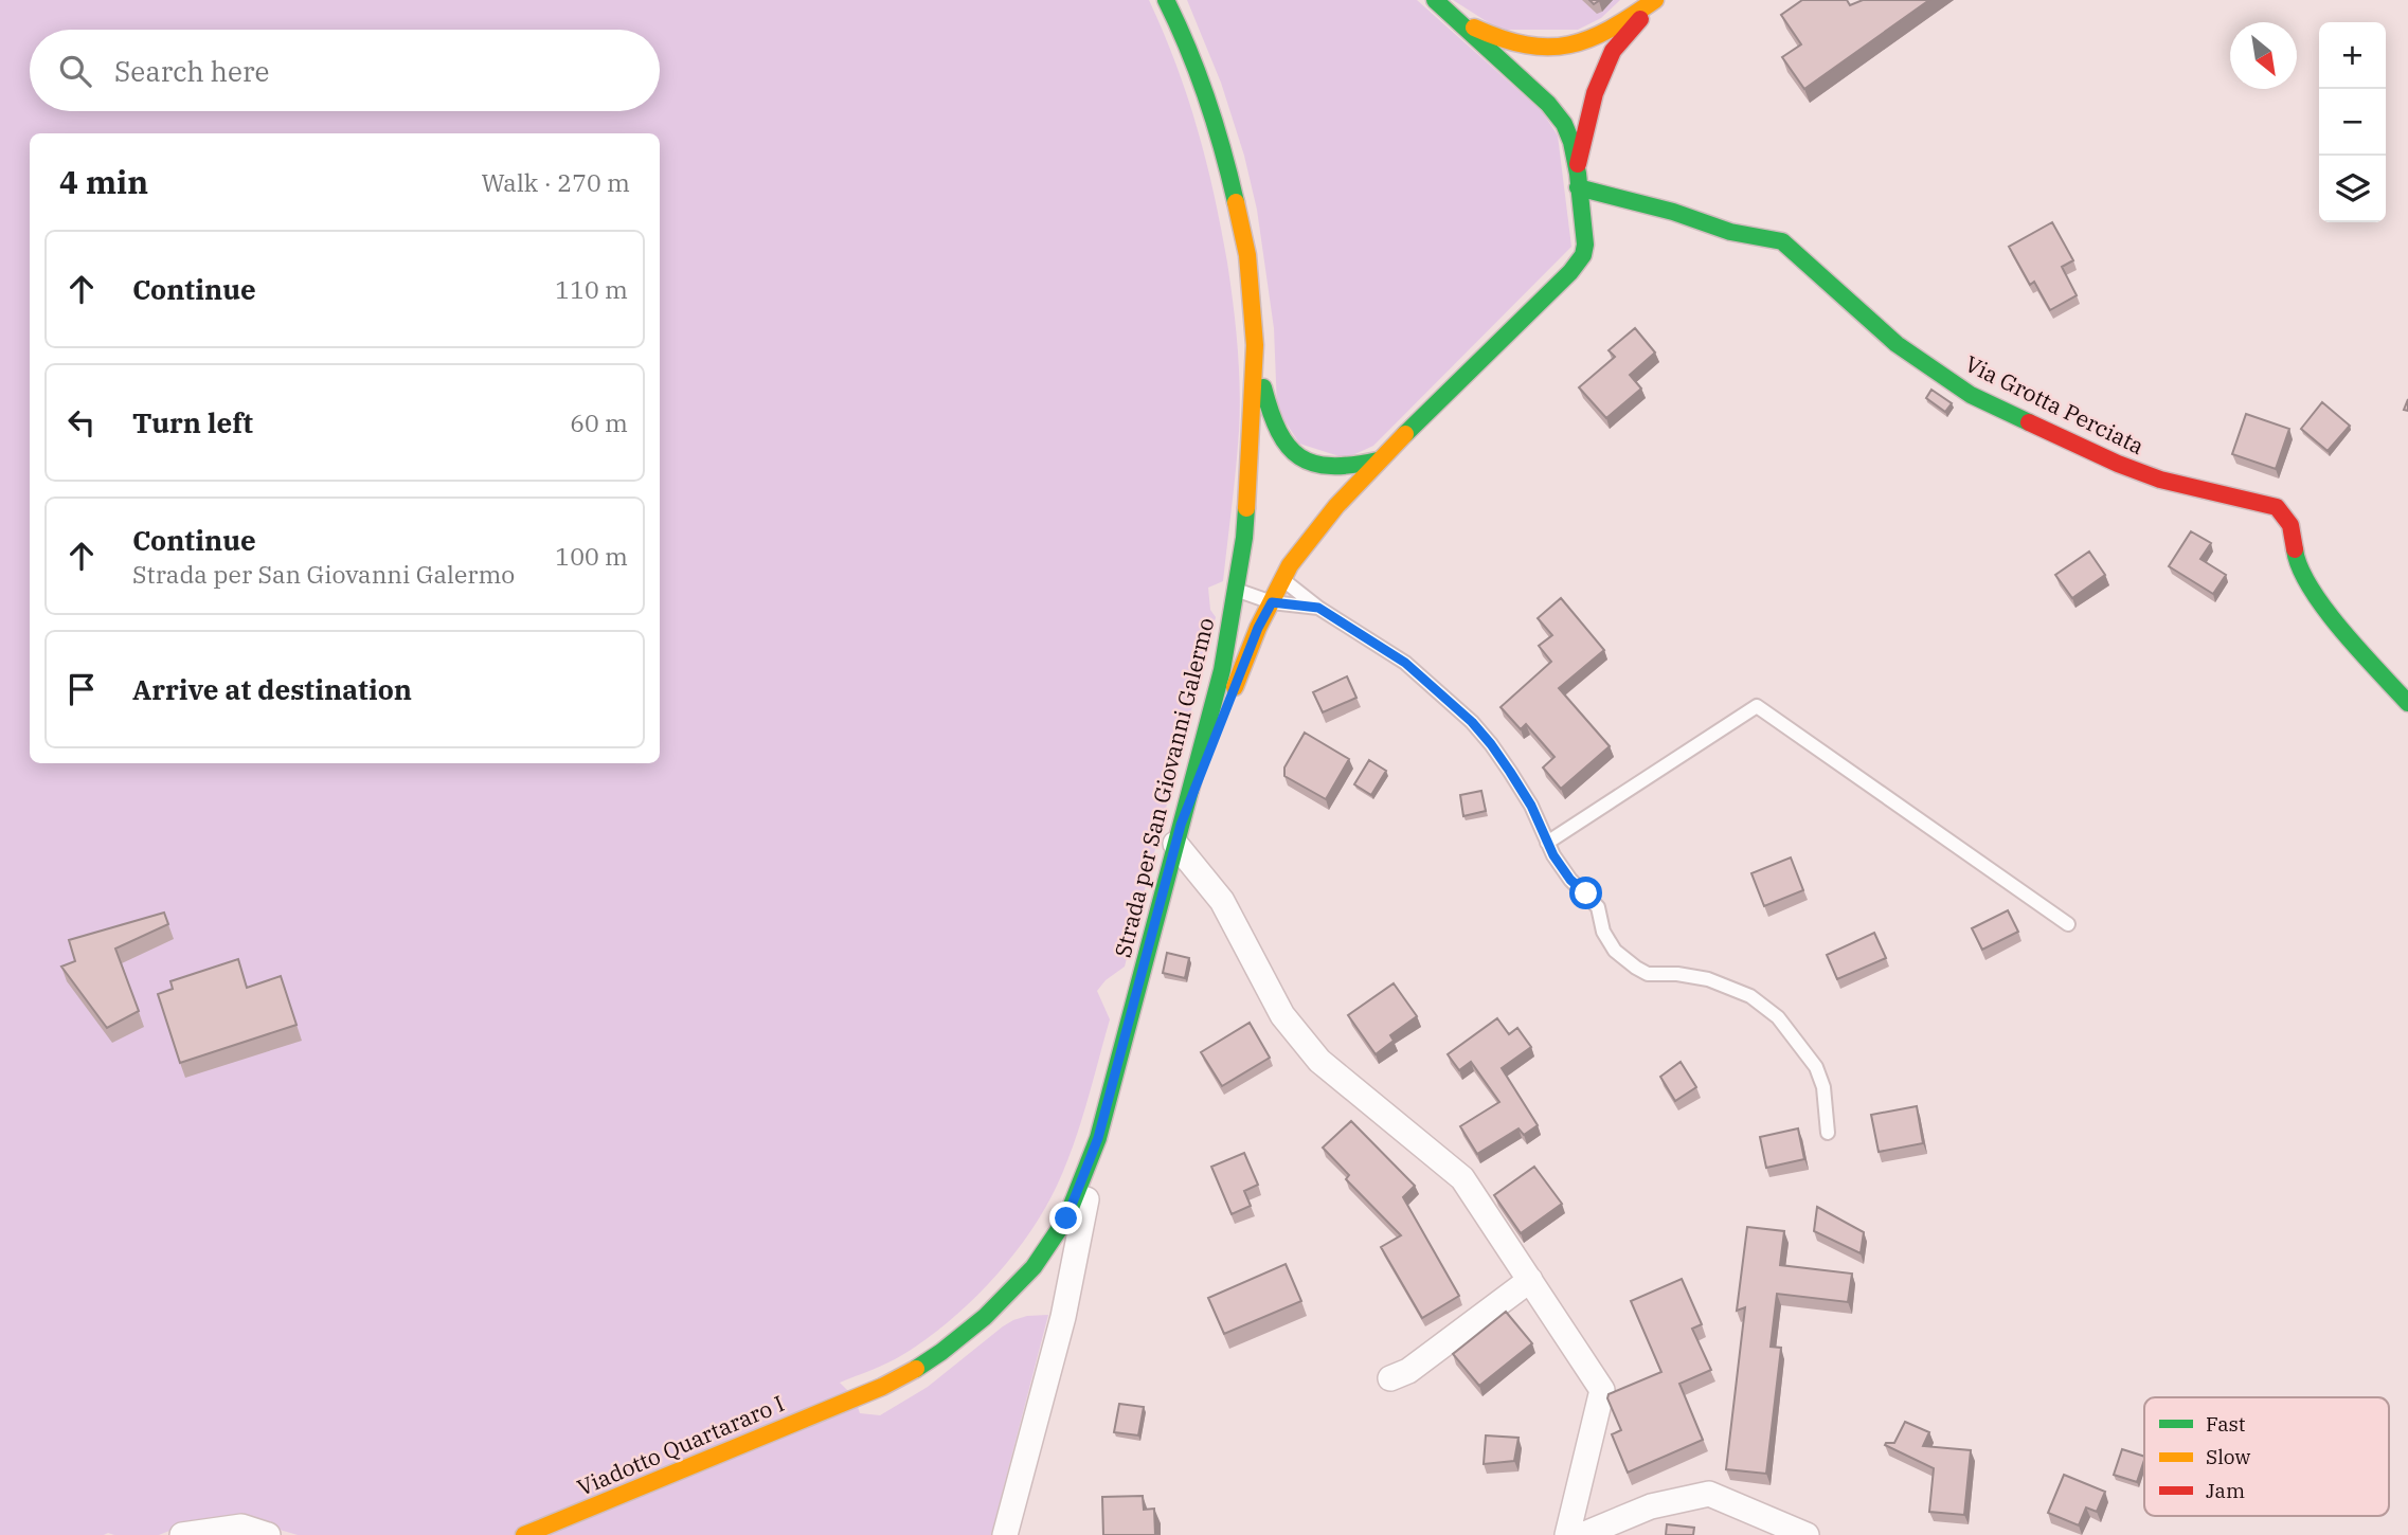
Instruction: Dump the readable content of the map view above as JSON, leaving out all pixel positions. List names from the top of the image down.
{
  "streets": {
    "main road": ["Via Grotta Perciata", "Strada per San Giovanni Galermo", "Viadotto Quartararo I"]
  },
  "crossings": [
    ["Strada per San Giovanni Galermo", "Viadotto Quartararo I"]
  ],
  "legend": ["Fast", "Slow", "Jam"],
  "north": "bottom right",
  "page": {
    "map_buttons": ["+", "−"],
    "search": "Search here",
    "heading": ["4 min", "Walk · 270 m"],
    "list": [
      ["Continue", "110 m"],
      ["Turn left", "60 m"],
      ["Continue", "Strada per San Giovanni Galermo", "100 m"],
      "Arrive at destination"
    ]
  }
}
